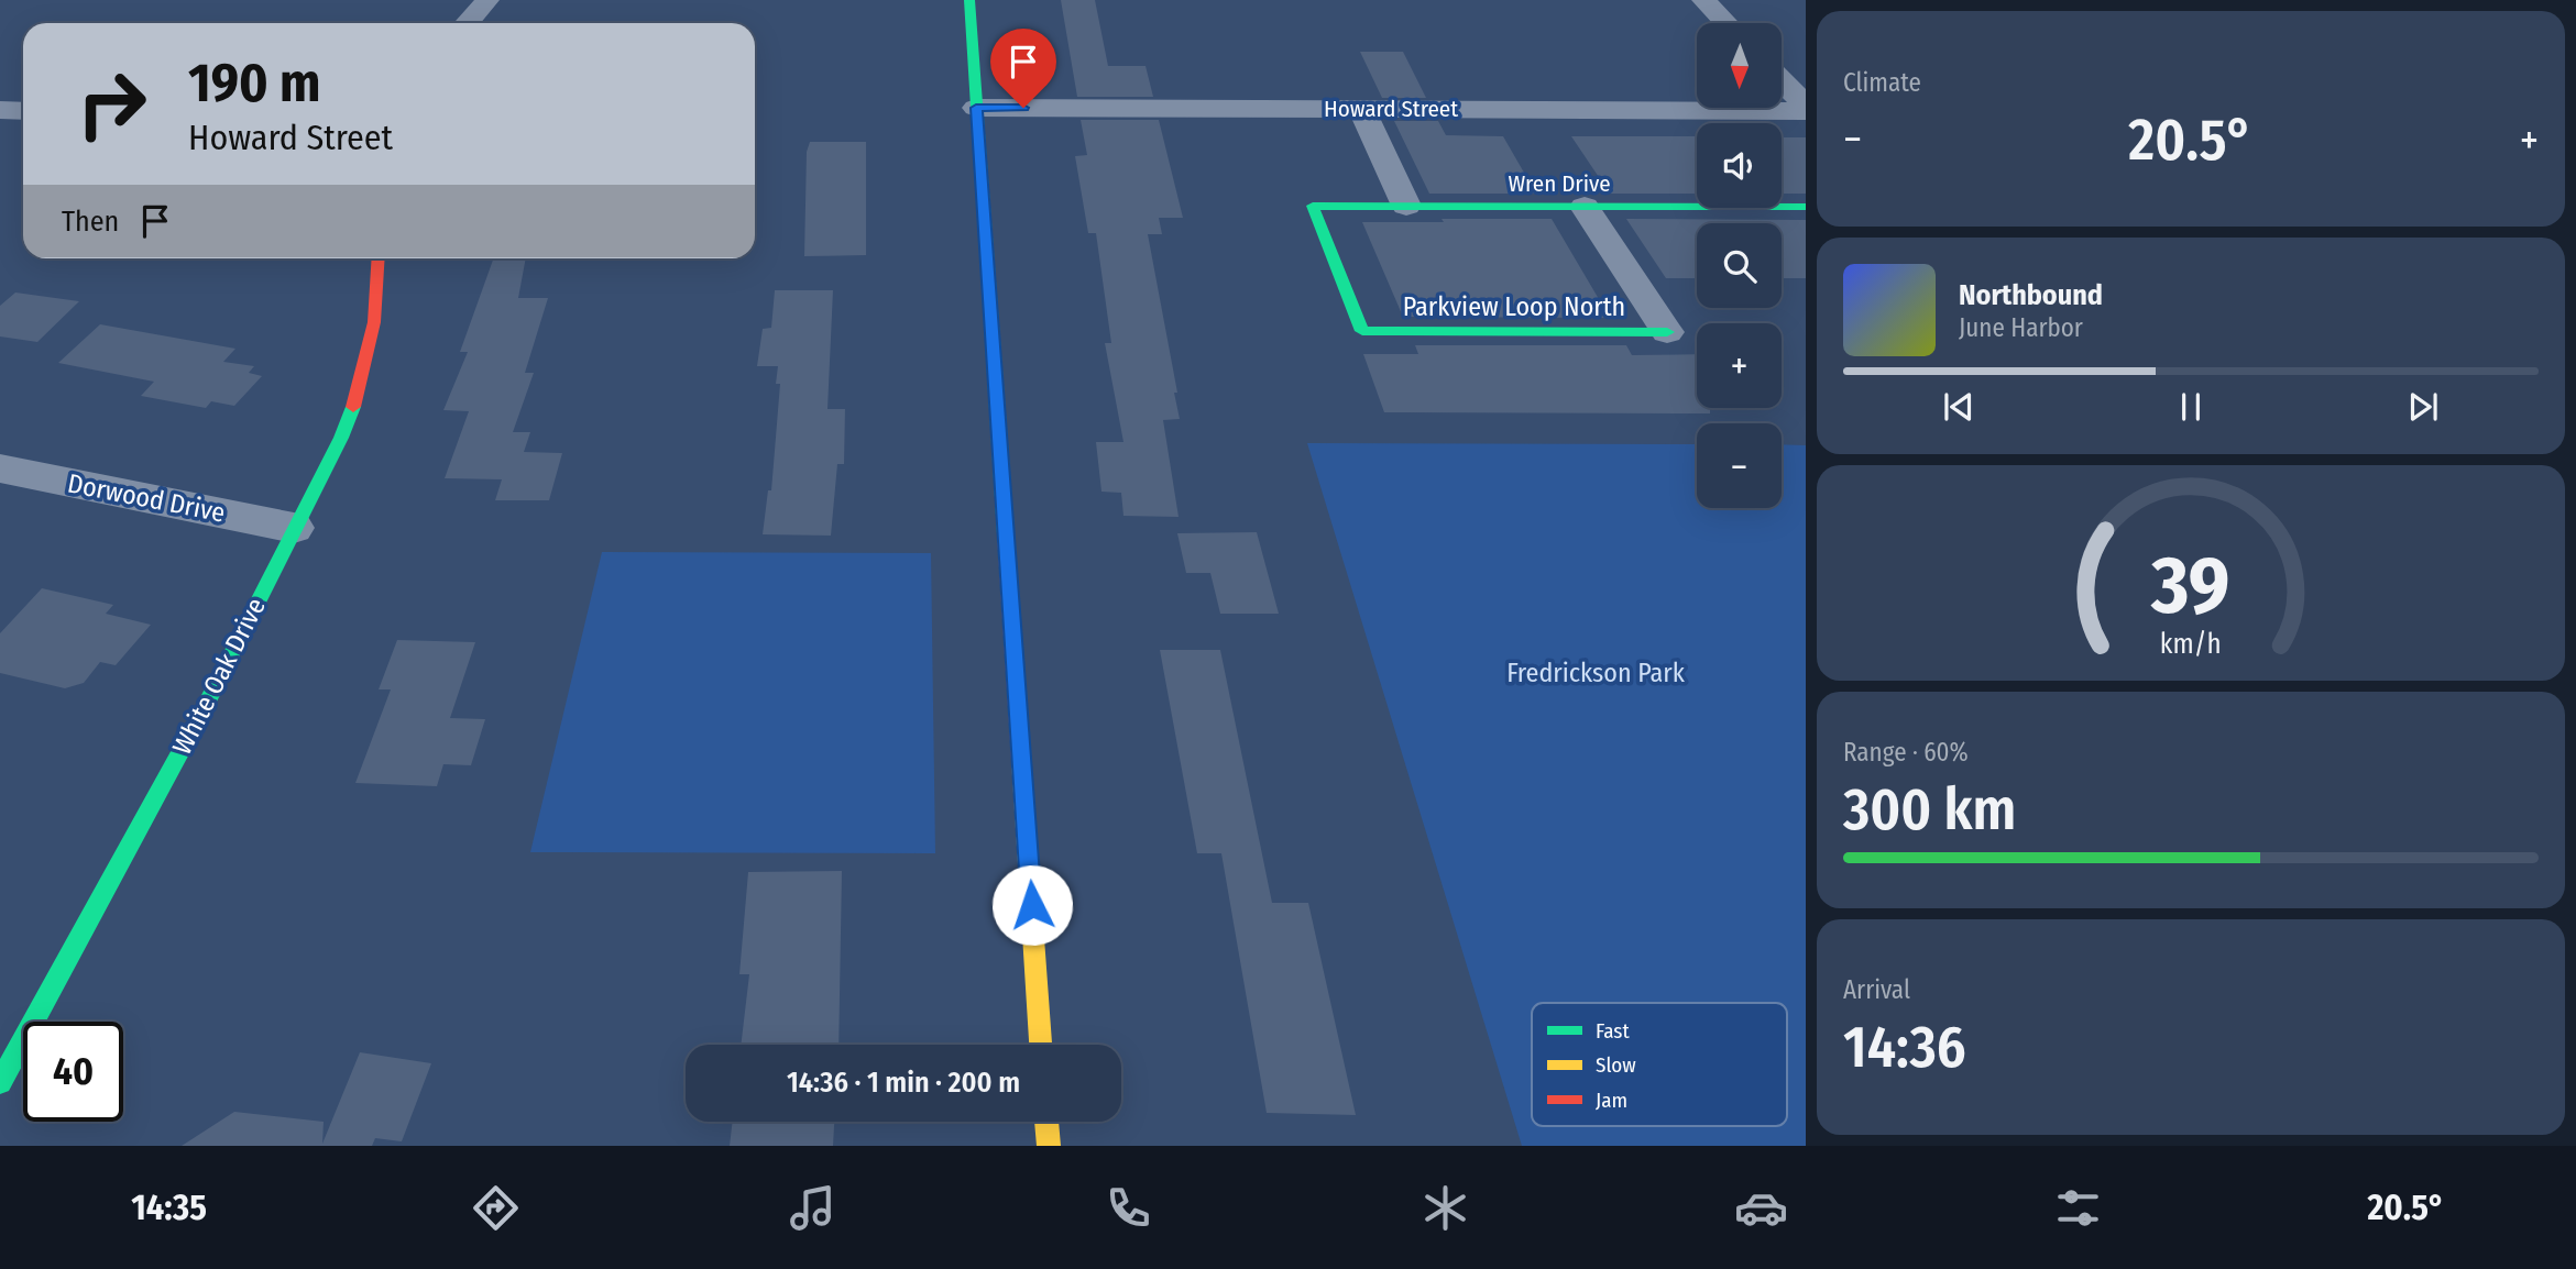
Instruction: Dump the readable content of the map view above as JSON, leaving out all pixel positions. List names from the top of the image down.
{
  "streets": {
    "street": [
      "Howard Street",
      "Wren Drive",
      "Parkview Loop North",
      "Dorwood Drive",
      "White Oak Drive"
    ]
  },
  "crossings": [
    ["Wren Drive", "Parkview Loop North"],
    ["Dorwood Drive", "White Oak Drive"]
  ],
  "parks": ["Fredrickson Park"],
  "legend": ["Fast", "Slow", "Jam"],
  "north": "bottom",
  "page": {
    "tile": [
      "Climate",
      ["Range · 60%", "300 km"],
      ["Arrival", "14:36"]
    ],
    "map_buttons": ["+", "−"],
    "turn": ["190 m", "Howard Street"],
    "heat": ["−", "20.5°", "+"],
    "then": "Then",
    "song": ["Northbound", "June Harbor"],
    "limit": "40",
    "trip": "14:36 · 1 min · 200 m",
    "tabs": ["14:35", "20.5°"],
    "gauge": ["39", "km/h"]
  }
}
